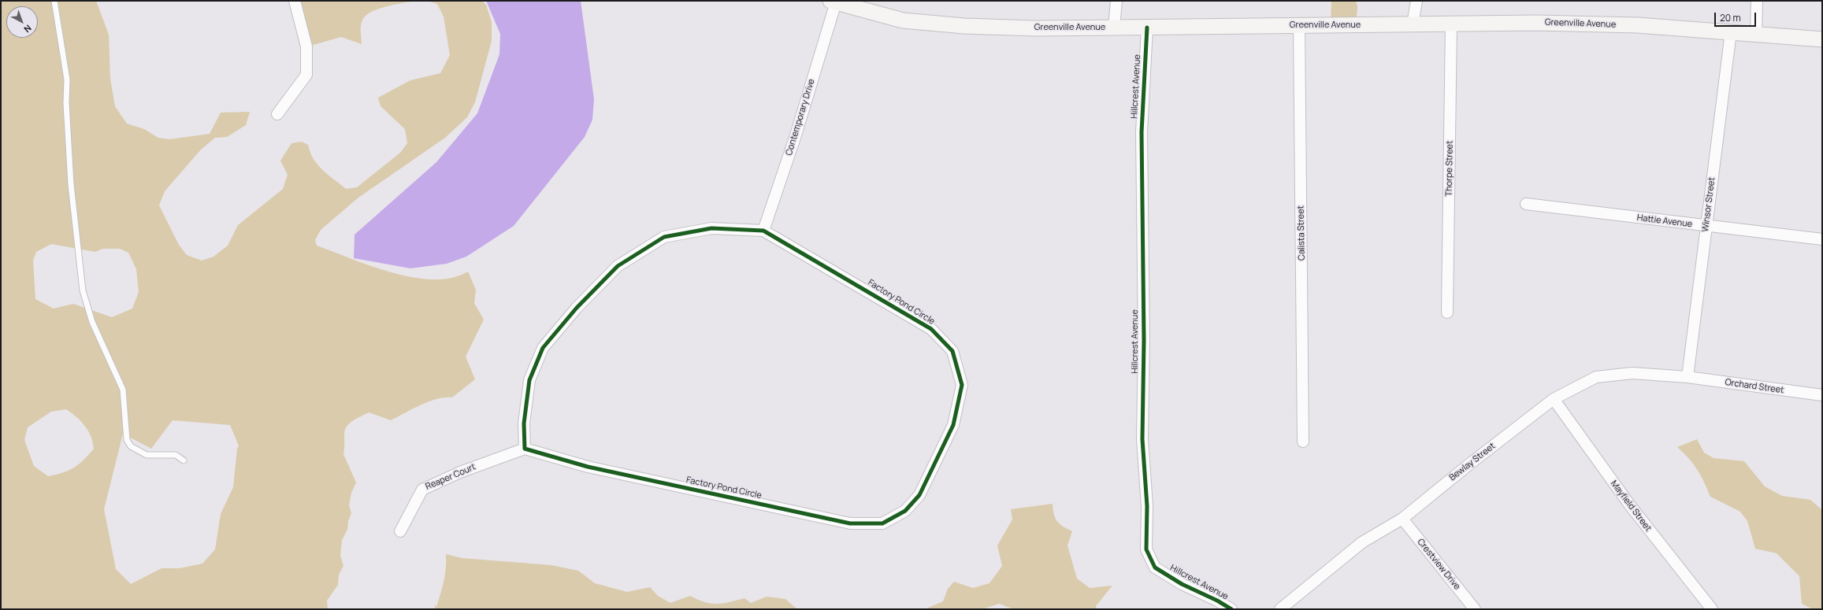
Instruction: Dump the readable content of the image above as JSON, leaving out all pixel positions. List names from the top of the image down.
{
  "streets": {
    "main road": ["Greenville Avenue"],
    "street": [
      "Hillcrest Avenue",
      "Contemporary Drive",
      "Thorpe Street",
      "Winsor Street",
      "Hattie Avenue",
      "Calista Street",
      "Factory Pond Circle",
      "Orchard Street",
      "Bewlay Street",
      "Reaper Court",
      "Mayfield Street",
      "Crestview Drive"
    ]
  },
  "crossings": [
    ["Greenville Avenue", "Hillcrest Avenue"],
    ["Greenville Avenue", "Contemporary Drive"],
    ["Greenville Avenue", "Thorpe Street"],
    ["Greenville Avenue", "Winsor Street"],
    ["Greenville Avenue", "Calista Street"],
    ["Contemporary Drive", "Factory Pond Circle"],
    ["Winsor Street", "Hattie Avenue"],
    ["Winsor Street", "Orchard Street"],
    ["Winsor Street", "Bewlay Street"],
    ["Factory Pond Circle", "Reaper Court"],
    ["Orchard Street", "Bewlay Street"],
    ["Bewlay Street", "Mayfield Street"],
    ["Bewlay Street", "Crestview Drive"]
  ],
  "scale_bar": "20 m",
  "north": "bottom right"
}
